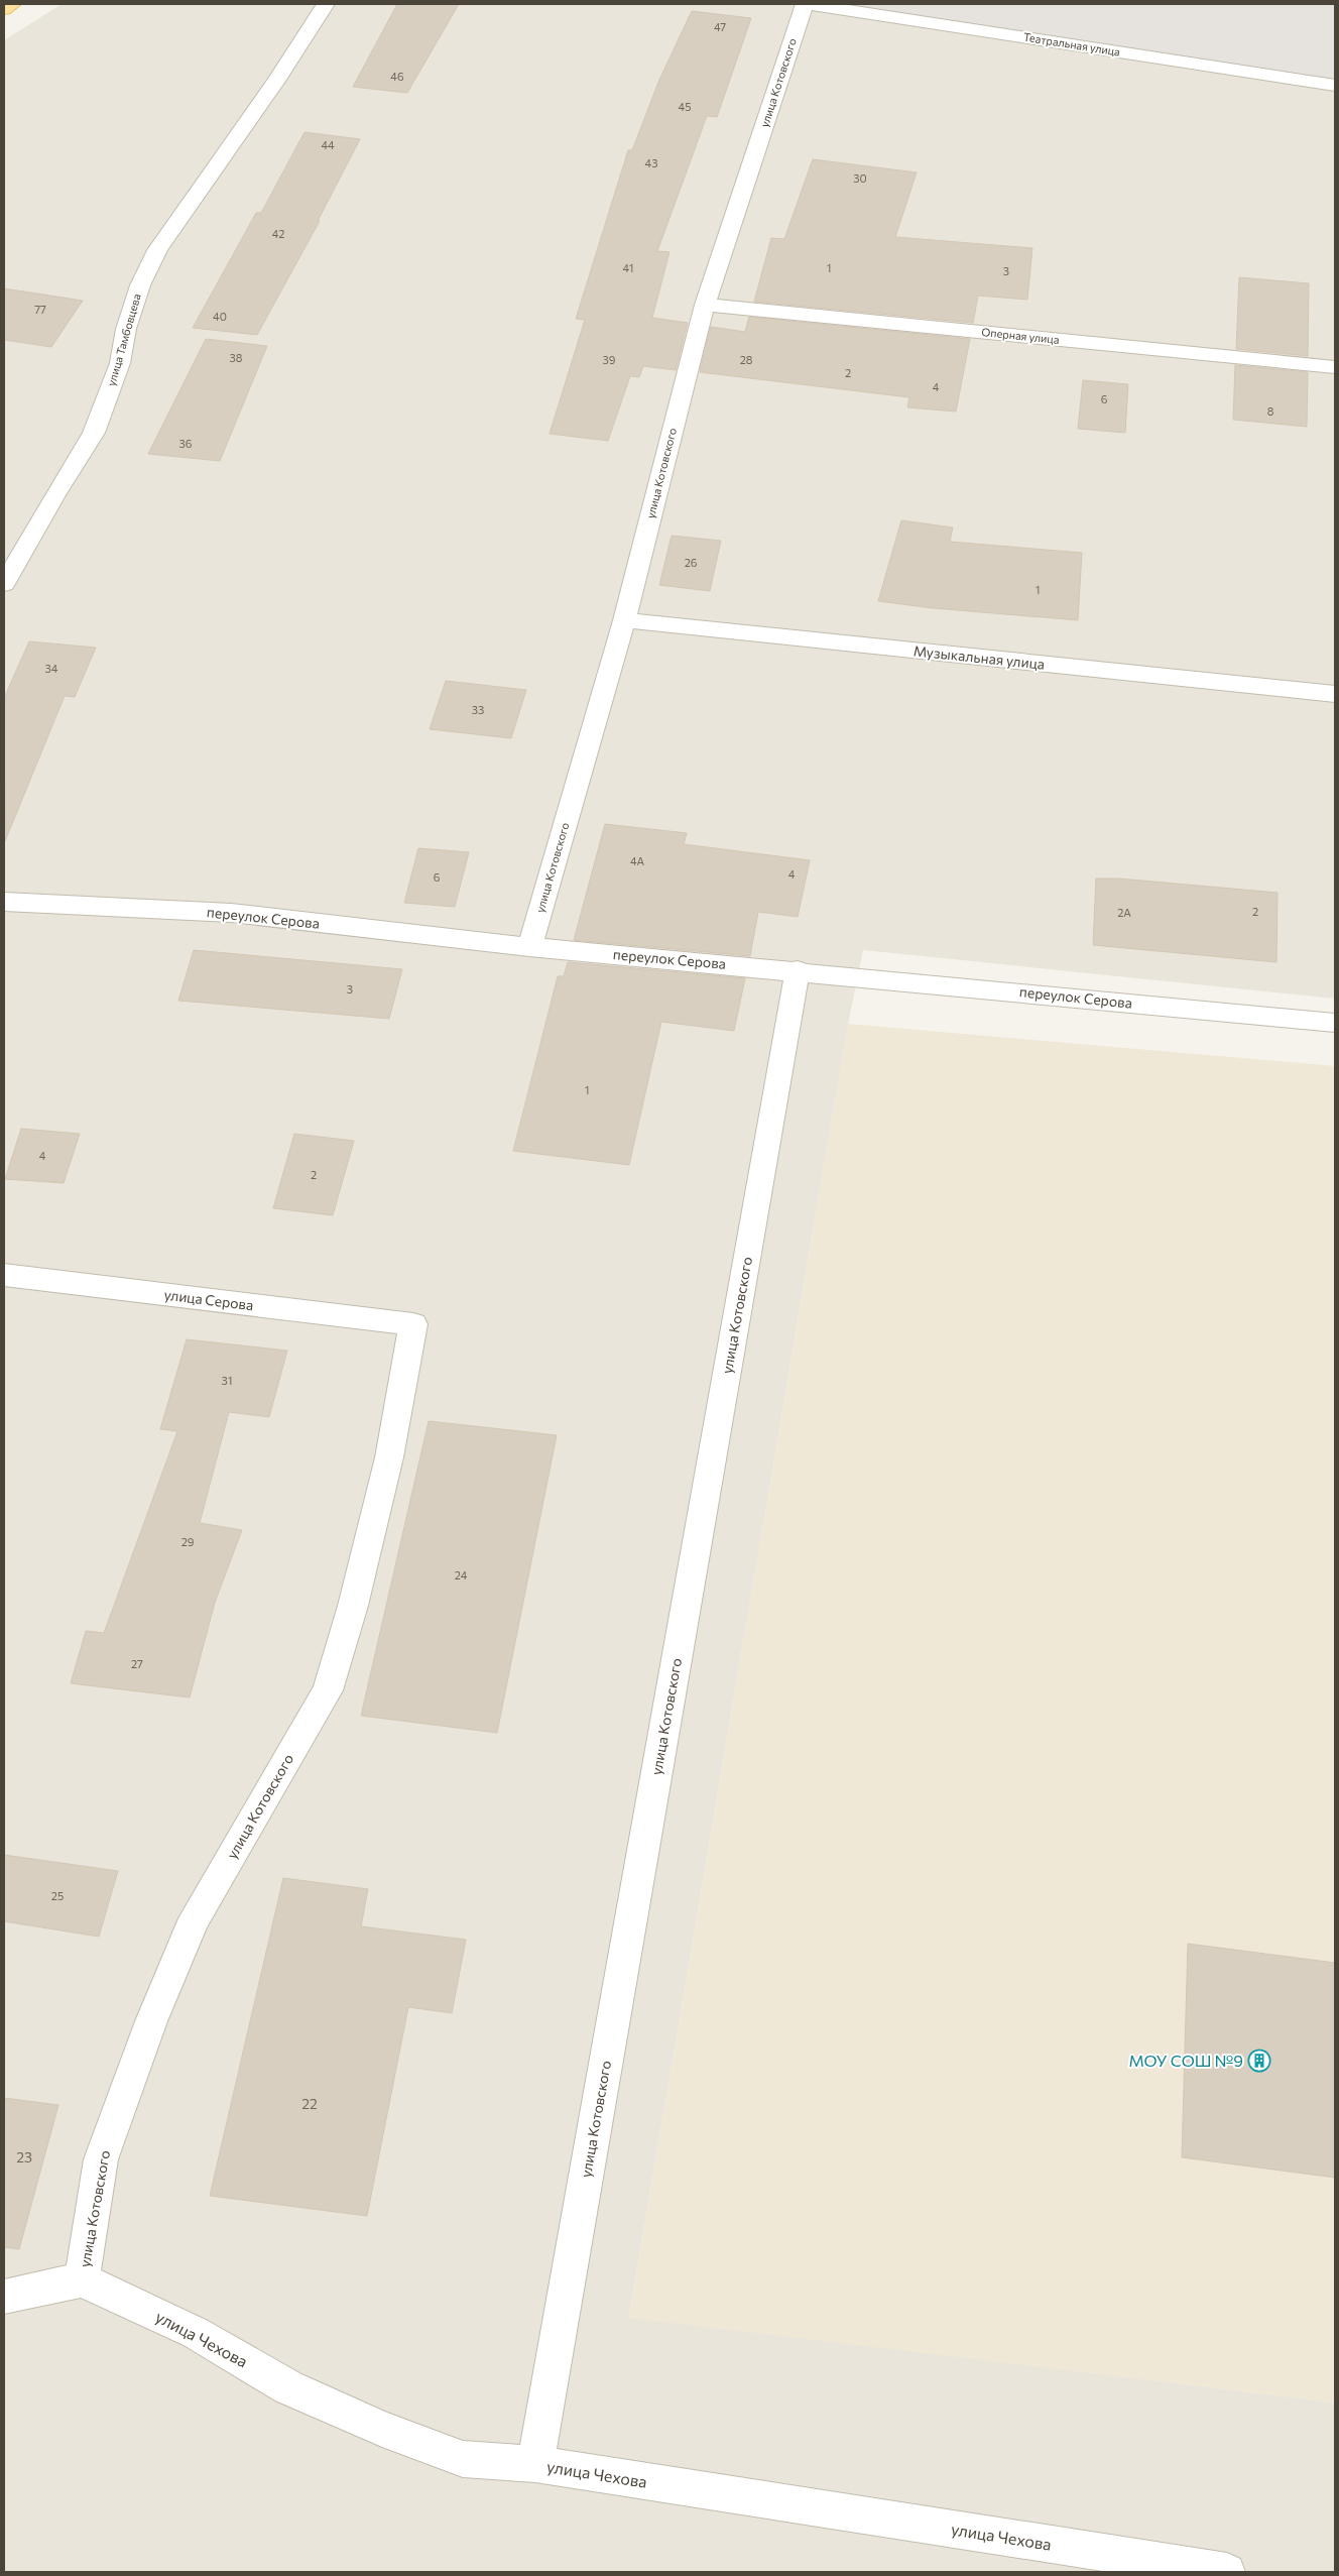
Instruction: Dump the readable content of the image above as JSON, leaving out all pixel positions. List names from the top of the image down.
{
  "streets": {
    "street": [
      "Театральная улица",
      "улица Котовского",
      "Оперная улица",
      "улица Тамбовцева",
      "Музыкальная улица",
      "переулок Серова",
      "улица Серова",
      "улица Чехова"
    ]
  },
  "crossings": [
    ["Театральная улица", "улица Котовского"],
    ["улица Котовского", "Оперная улица"],
    ["улица Котовского", "Музыкальная улица"],
    ["улица Котовского", "переулок Серова"],
    ["улица Котовского", "улица Серова"],
    ["улица Котовского", "улица Чехова"]
  ],
  "places": {
    "building": ["МОУ СОШ №9"]
  },
  "house_numbers": [
    "47",
    "46",
    "45",
    "44",
    "43",
    "30",
    "42",
    "41",
    "1",
    "3",
    "77",
    "40",
    "38",
    "39",
    "28",
    "2",
    "4",
    "6",
    "8",
    "36",
    "26",
    "1",
    "34",
    "33",
    "4А",
    "4",
    "6",
    "2",
    "2А",
    "3",
    "1",
    "4",
    "2",
    "31",
    "29",
    "24",
    "27",
    "25",
    "22",
    "23"
  ]
}
